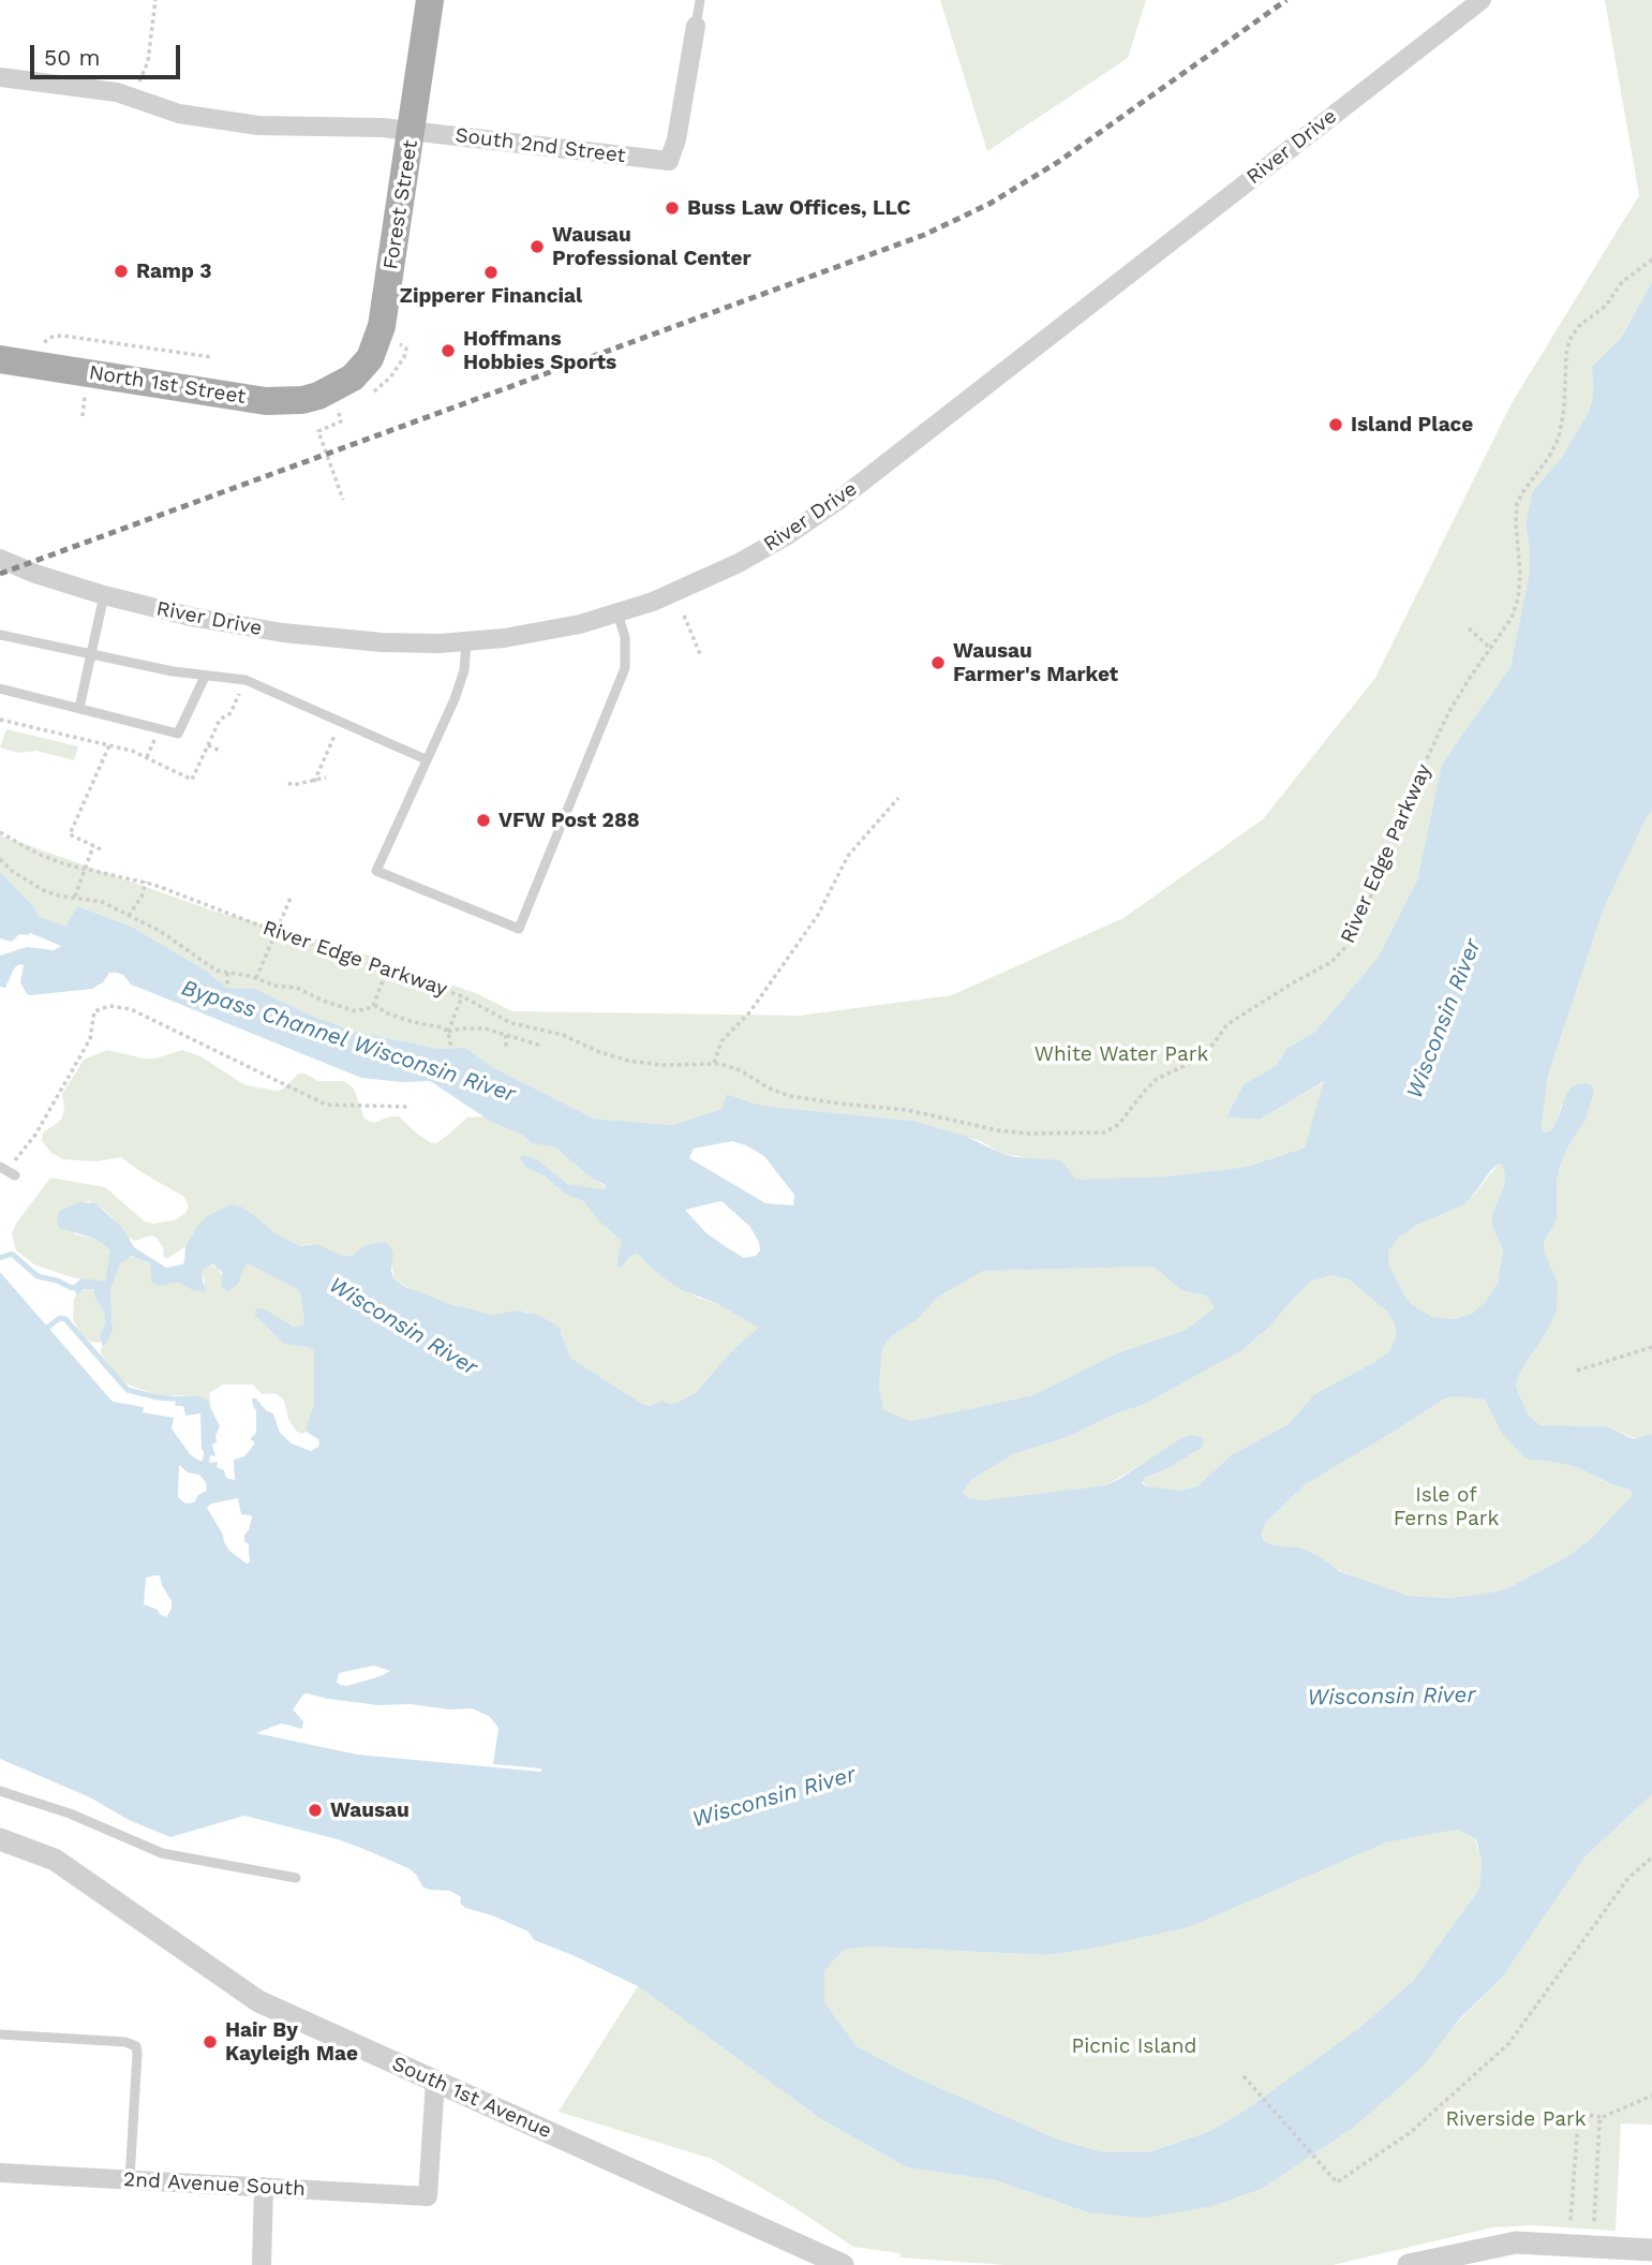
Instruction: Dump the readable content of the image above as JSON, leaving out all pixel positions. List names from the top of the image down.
{
  "streets": {
    "main road": ["Forest Street", "North 1st Street"],
    "street": [
      "South 2nd Street",
      "River Drive",
      "South 1st Avenue",
      "2nd Avenue South"
    ],
    "path": ["River Edge Parkway"]
  },
  "crossings": [
    ["South 2nd Street", "Forest Street"],
    ["Forest Street", "North 1st Street"],
    ["South 1st Avenue", "2nd Avenue South"]
  ],
  "water": ["Wisconsin River", "Bypass Channel Wisconsin River"],
  "parks": [
    "White Water Park",
    "Isle of Ferns Park",
    "Picnic Island",
    "Riverside Park"
  ],
  "places": [
    "Buss Law Offices, LLC",
    "Wausau Professional Center",
    "Ramp 3",
    "Zipperer Financial",
    "Hoffmans Hobbies Sports",
    "Island Place",
    "Wausau Farmer's Market",
    "VFW Post 288",
    "Wausau",
    "Hair By Kayleigh Mae"
  ],
  "scale_bar": "50 m"
}
